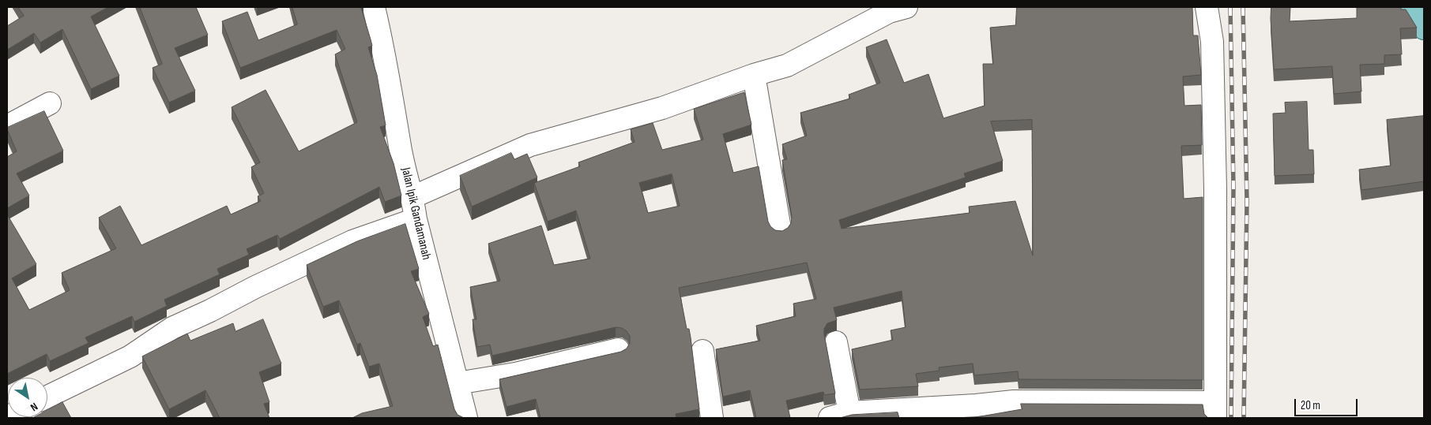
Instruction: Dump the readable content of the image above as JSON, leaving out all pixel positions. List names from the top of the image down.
{
  "streets": {
    "street": ["Jalan Ipik Gandamanah"]
  },
  "scale_bar": "20 m",
  "north": "bottom right"
}
